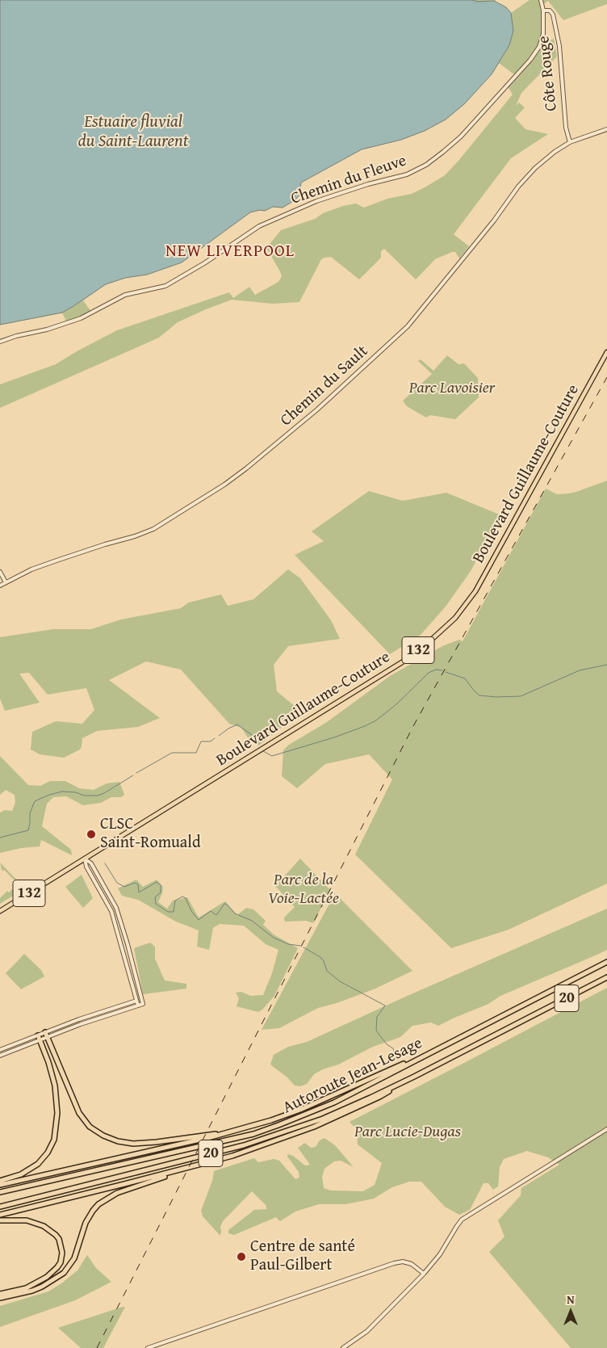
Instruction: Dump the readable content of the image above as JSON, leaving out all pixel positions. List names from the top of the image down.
{
  "streets": {
    "highway": ["20", "Autoroute Jean-Lesage"],
    "main road": ["Boulevard Guillaume-Couture", "132"],
    "street": ["Côte Rouge", "Chemin du Fleuve", "Chemin du Sault"]
  },
  "crossings": [
    ["Côte Rouge", "Chemin du Fleuve"],
    ["Côte Rouge", "Chemin du Sault"]
  ],
  "districts": ["NEW LIVERPOOL"],
  "water": ["Estuaire fluvial du Saint-Laurent"],
  "parks": ["Parc Lavoisier", "Parc de la Voie-Lactée", "Parc Lucie-Dugas"],
  "places": ["CLSC Saint-Romuald", "Centre de santé Paul-Gilbert"],
  "north": "top"
}
